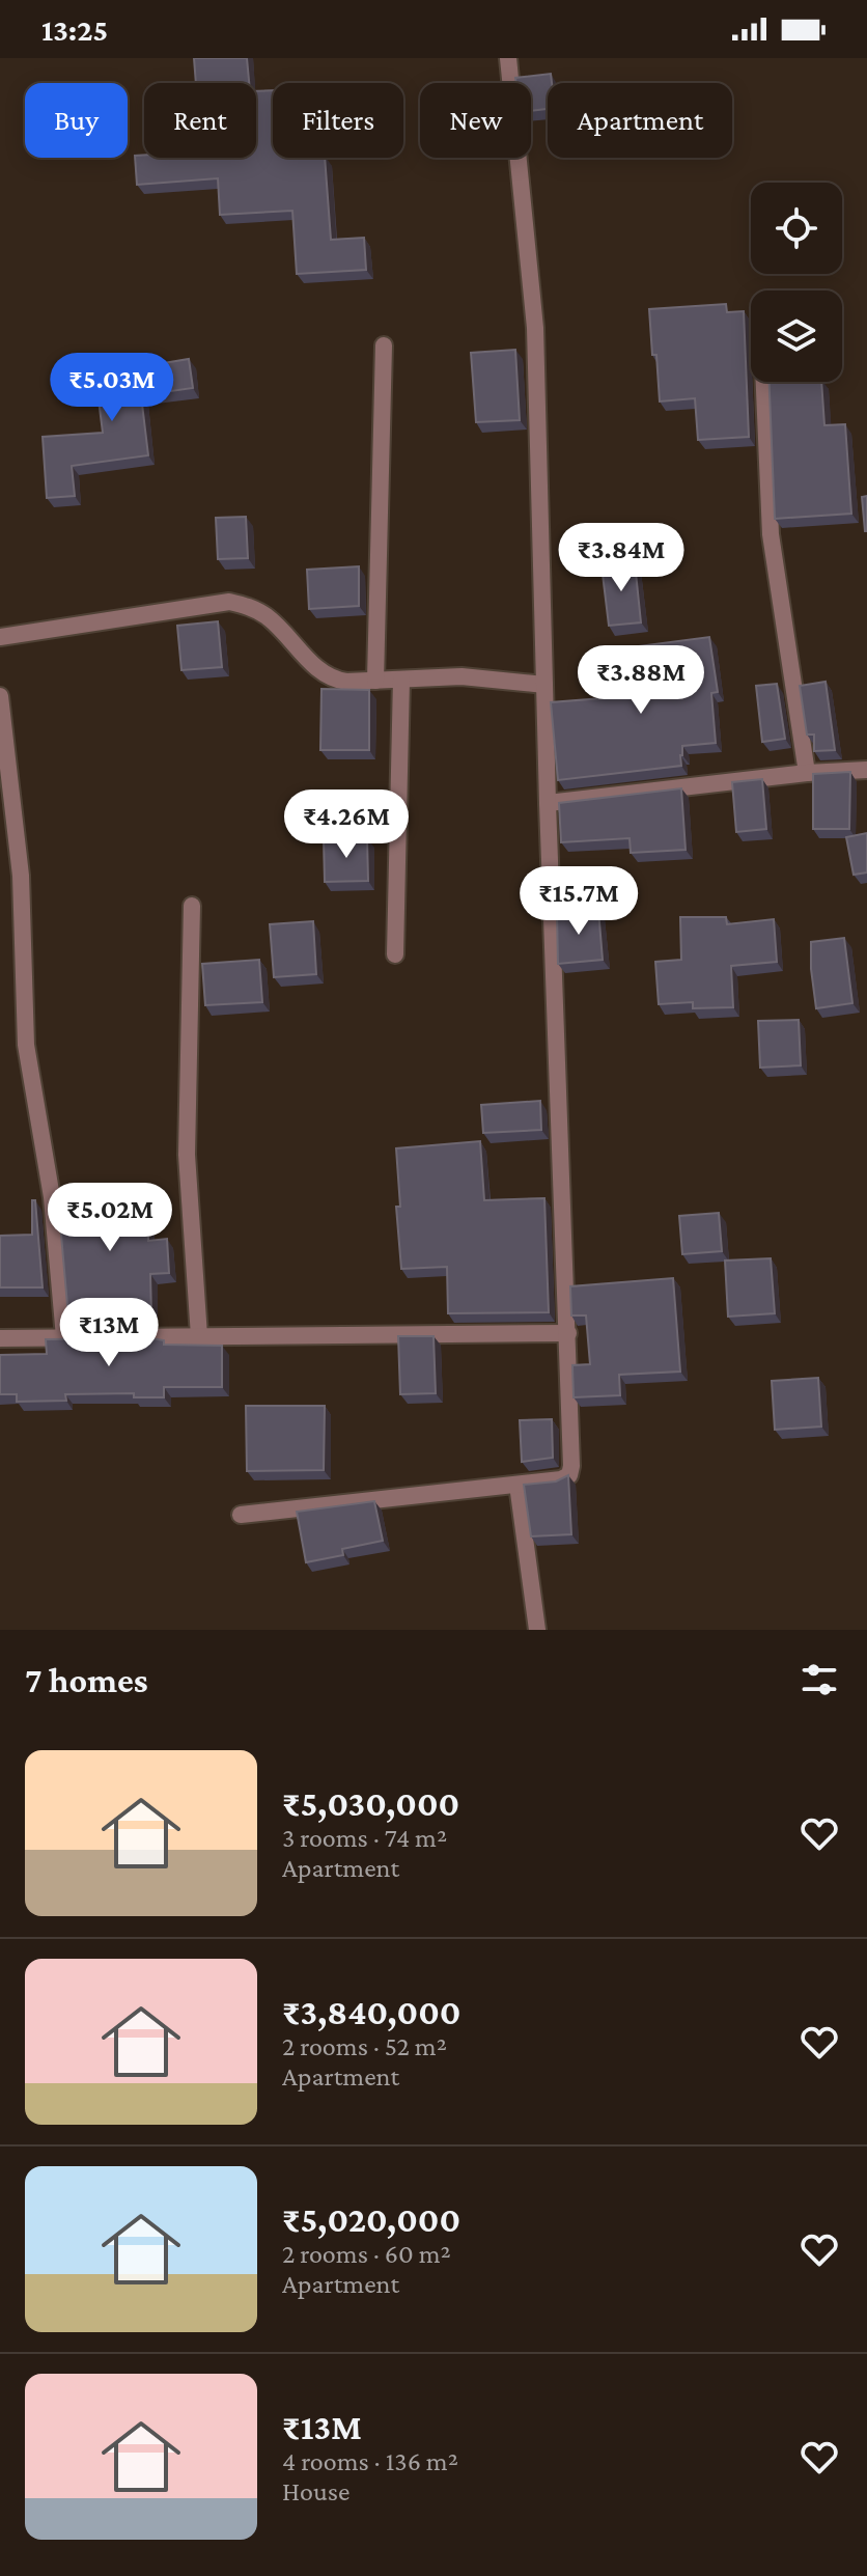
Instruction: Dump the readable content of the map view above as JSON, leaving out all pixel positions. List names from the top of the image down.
{
  "page": {
    "status": "13:25",
    "chip": [
      "Buy",
      "Rent",
      "Filters",
      "New",
      "Apartment"
    ],
    "price": [
      "₹5.03M",
      "₹3.84M",
      "₹3.88M",
      "₹4.26M",
      "₹15.7M",
      "₹5.02M",
      "₹13M"
    ],
    "heading": "7 homes",
    "list": [
      {
        "name": "₹5,030,000",
        "note": "3 rooms · 74 m² · Apartment"
      },
      {
        "name": "₹3,840,000",
        "note": "2 rooms · 52 m² · Apartment"
      },
      {
        "name": "₹5,020,000",
        "note": "2 rooms · 60 m² · Apartment"
      },
      {
        "name": "₹13M",
        "note": "4 rooms · 136 m² · House"
      }
    ]
  }
}
